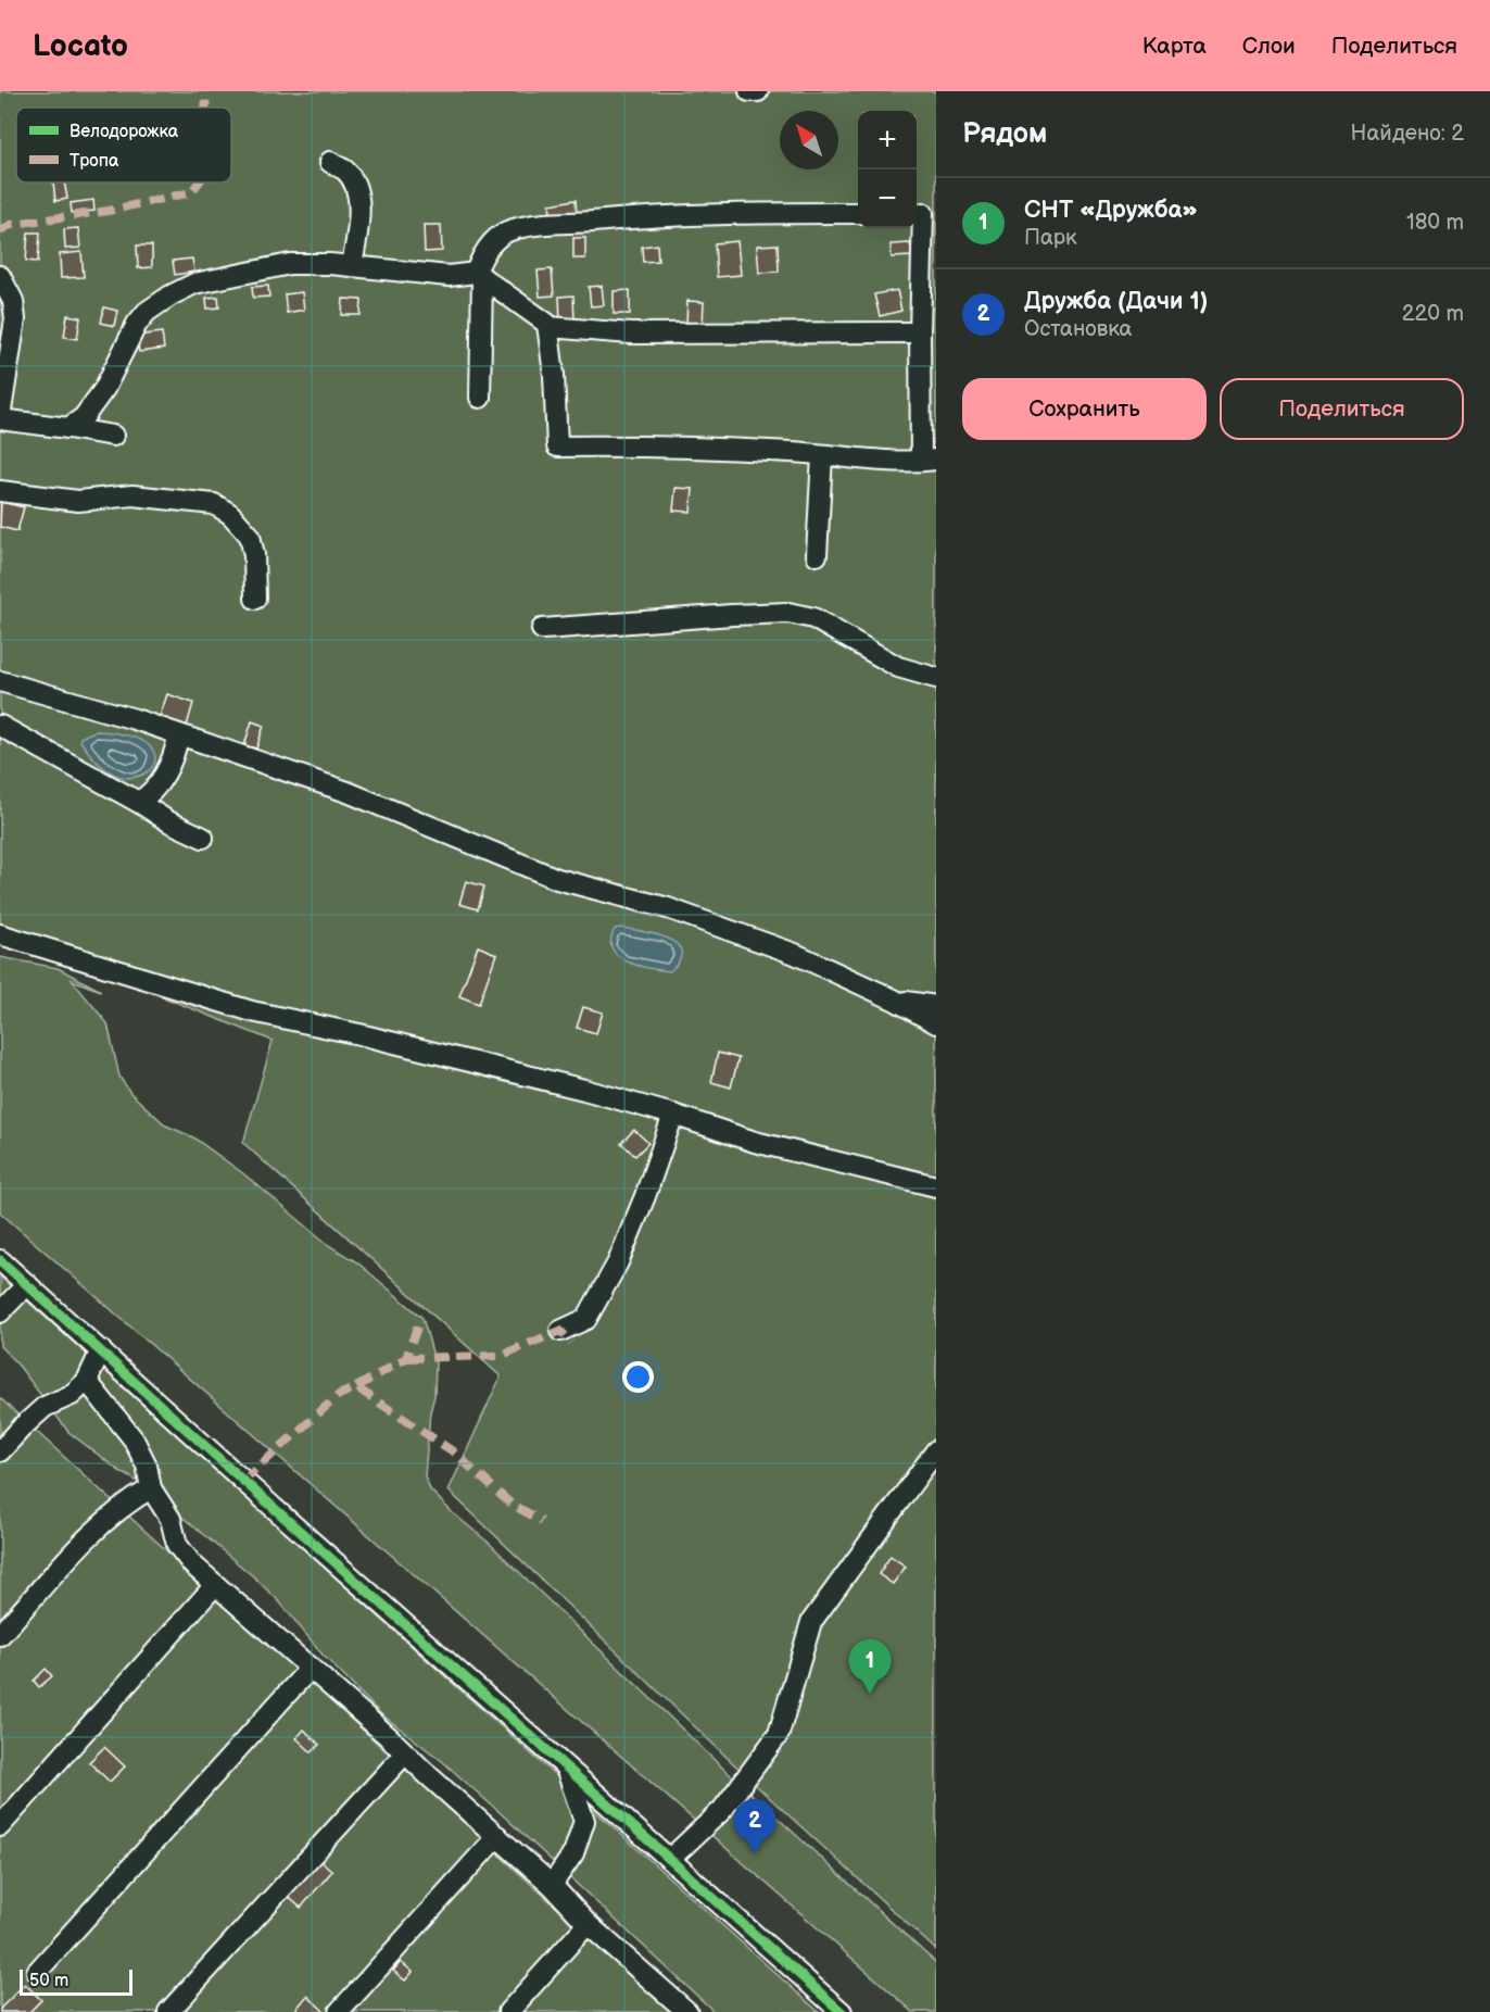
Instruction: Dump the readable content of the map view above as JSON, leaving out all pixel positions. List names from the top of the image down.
{
  "legend": ["Велодорожка", "Тропа"],
  "scale_bar": "50 m",
  "north": "top left",
  "page": {
    "header": "Locato",
    "nav": ["Карта", "Слои", "Поделиться"],
    "heading": ["Рядом", "Найдено: 2"],
    "map_buttons": ["+", "−"],
    "list": [
      {
        "mark": "1",
        "name": "СНТ «Дружба»",
        "note": "Парк",
        "value": "180 m"
      },
      {
        "mark": "2",
        "name": "Дружба (Дачи 1)",
        "note": "Остановка",
        "value": "220 m"
      }
    ],
    "buttons": ["Сохранить", "Поделиться"],
    "pins": ["1", "2"],
    "scale": "50 m"
  }
}
